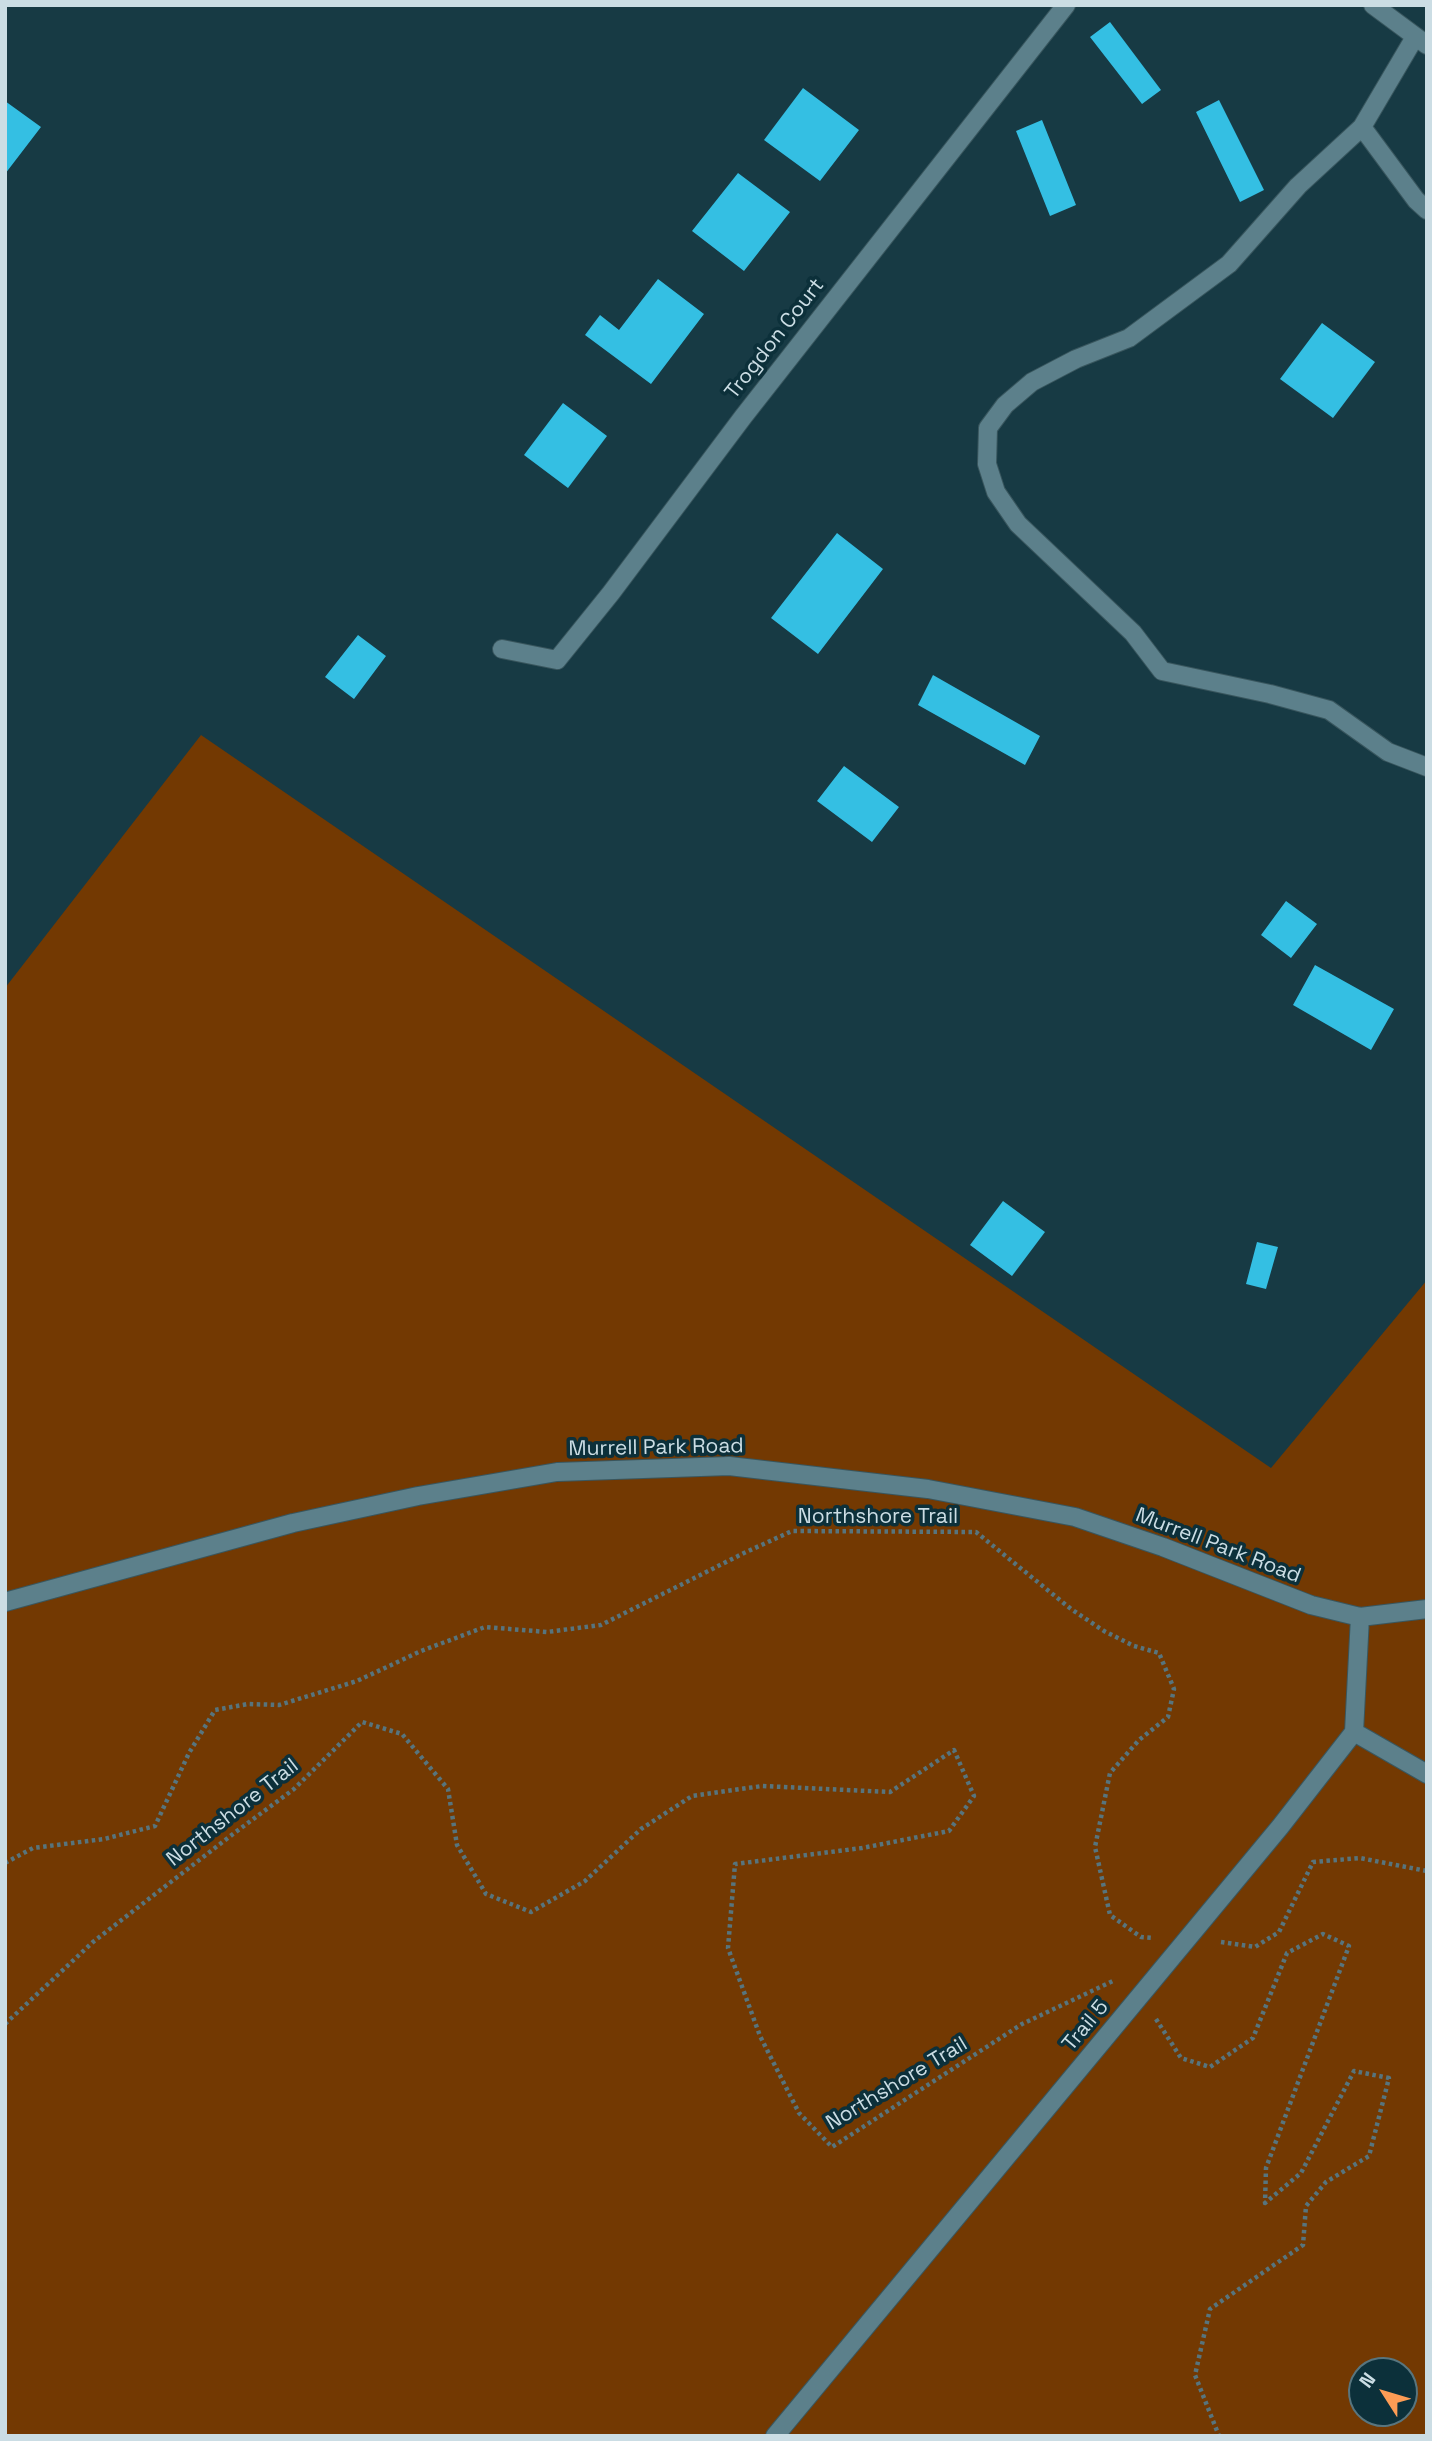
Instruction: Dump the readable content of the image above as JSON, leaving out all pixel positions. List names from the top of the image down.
{
  "streets": {
    "street": ["Trogdon Court", "Murrell Park Road", "Trail 5"],
    "path": ["Northshore Trail"]
  },
  "crossings": [
    ["Northshore Trail", "Trail 5"]
  ],
  "north": "top left"
}
